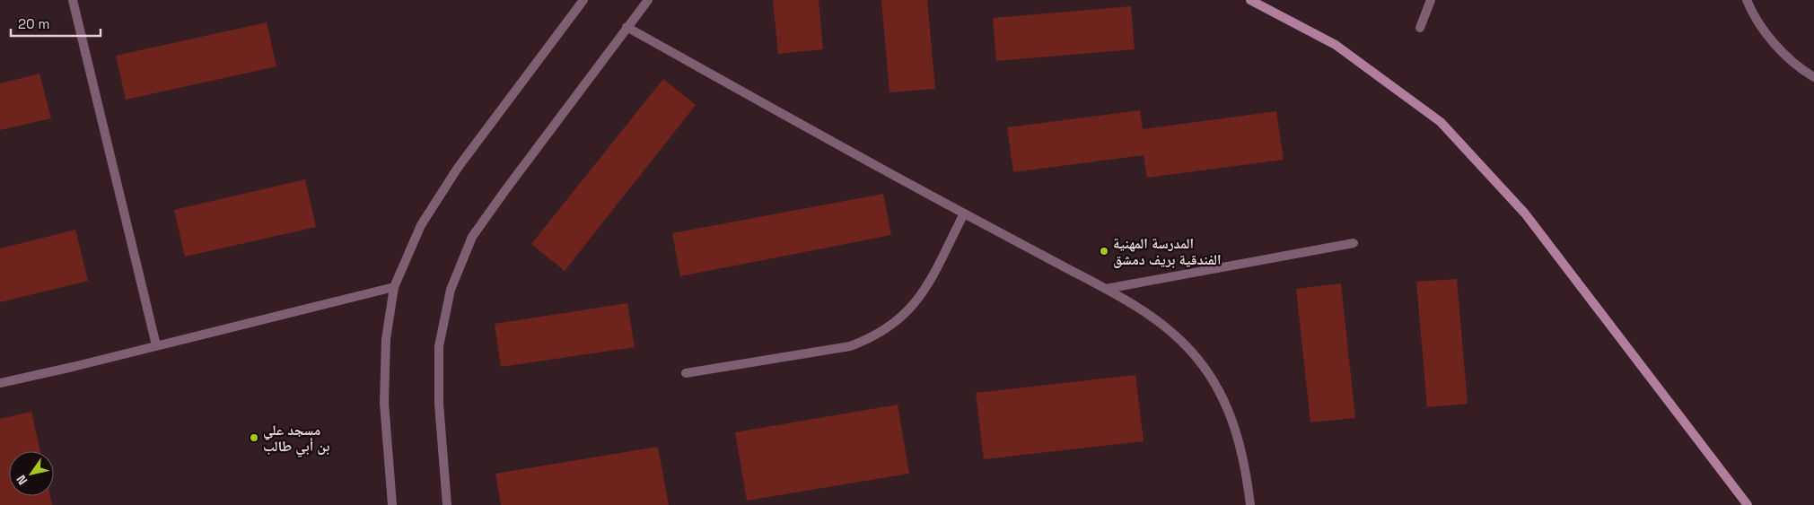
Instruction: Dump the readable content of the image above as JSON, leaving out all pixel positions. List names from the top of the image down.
{
  "places": ["المدرسة المهنية الفندقية بريف دمشق", "مسجد علي بن أبي طالب"],
  "scale_bar": "20 m",
  "north": "bottom left"
}
